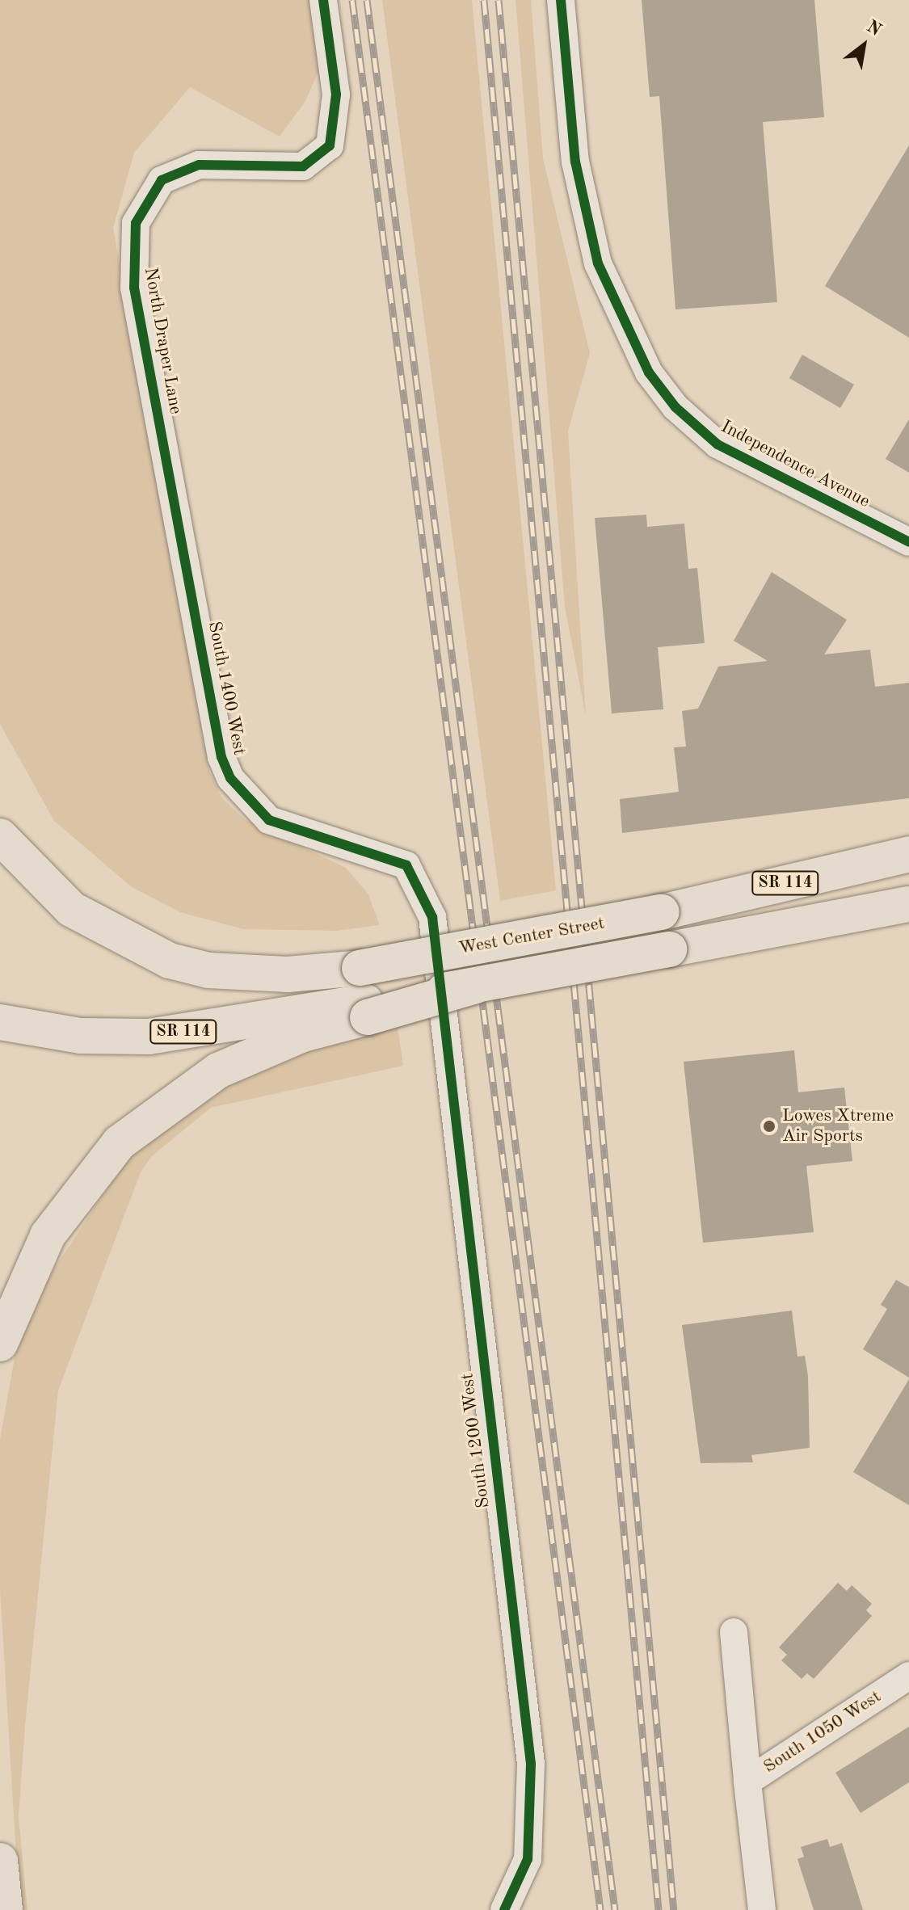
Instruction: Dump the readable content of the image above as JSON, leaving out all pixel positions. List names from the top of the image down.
{
  "streets": {
    "main road": ["SR 114", "West Center Street"],
    "street": [
      "North Draper Lane",
      "Independence Avenue",
      "South 1400 West",
      "South 1200 West",
      "South 1050 West"
    ]
  },
  "crossings": [
    ["North Draper Lane", "South 1400 West"],
    ["South 1400 West", "South 1200 West"]
  ],
  "places": ["Lowes Xtreme Air Sports"],
  "north": "top right"
}
